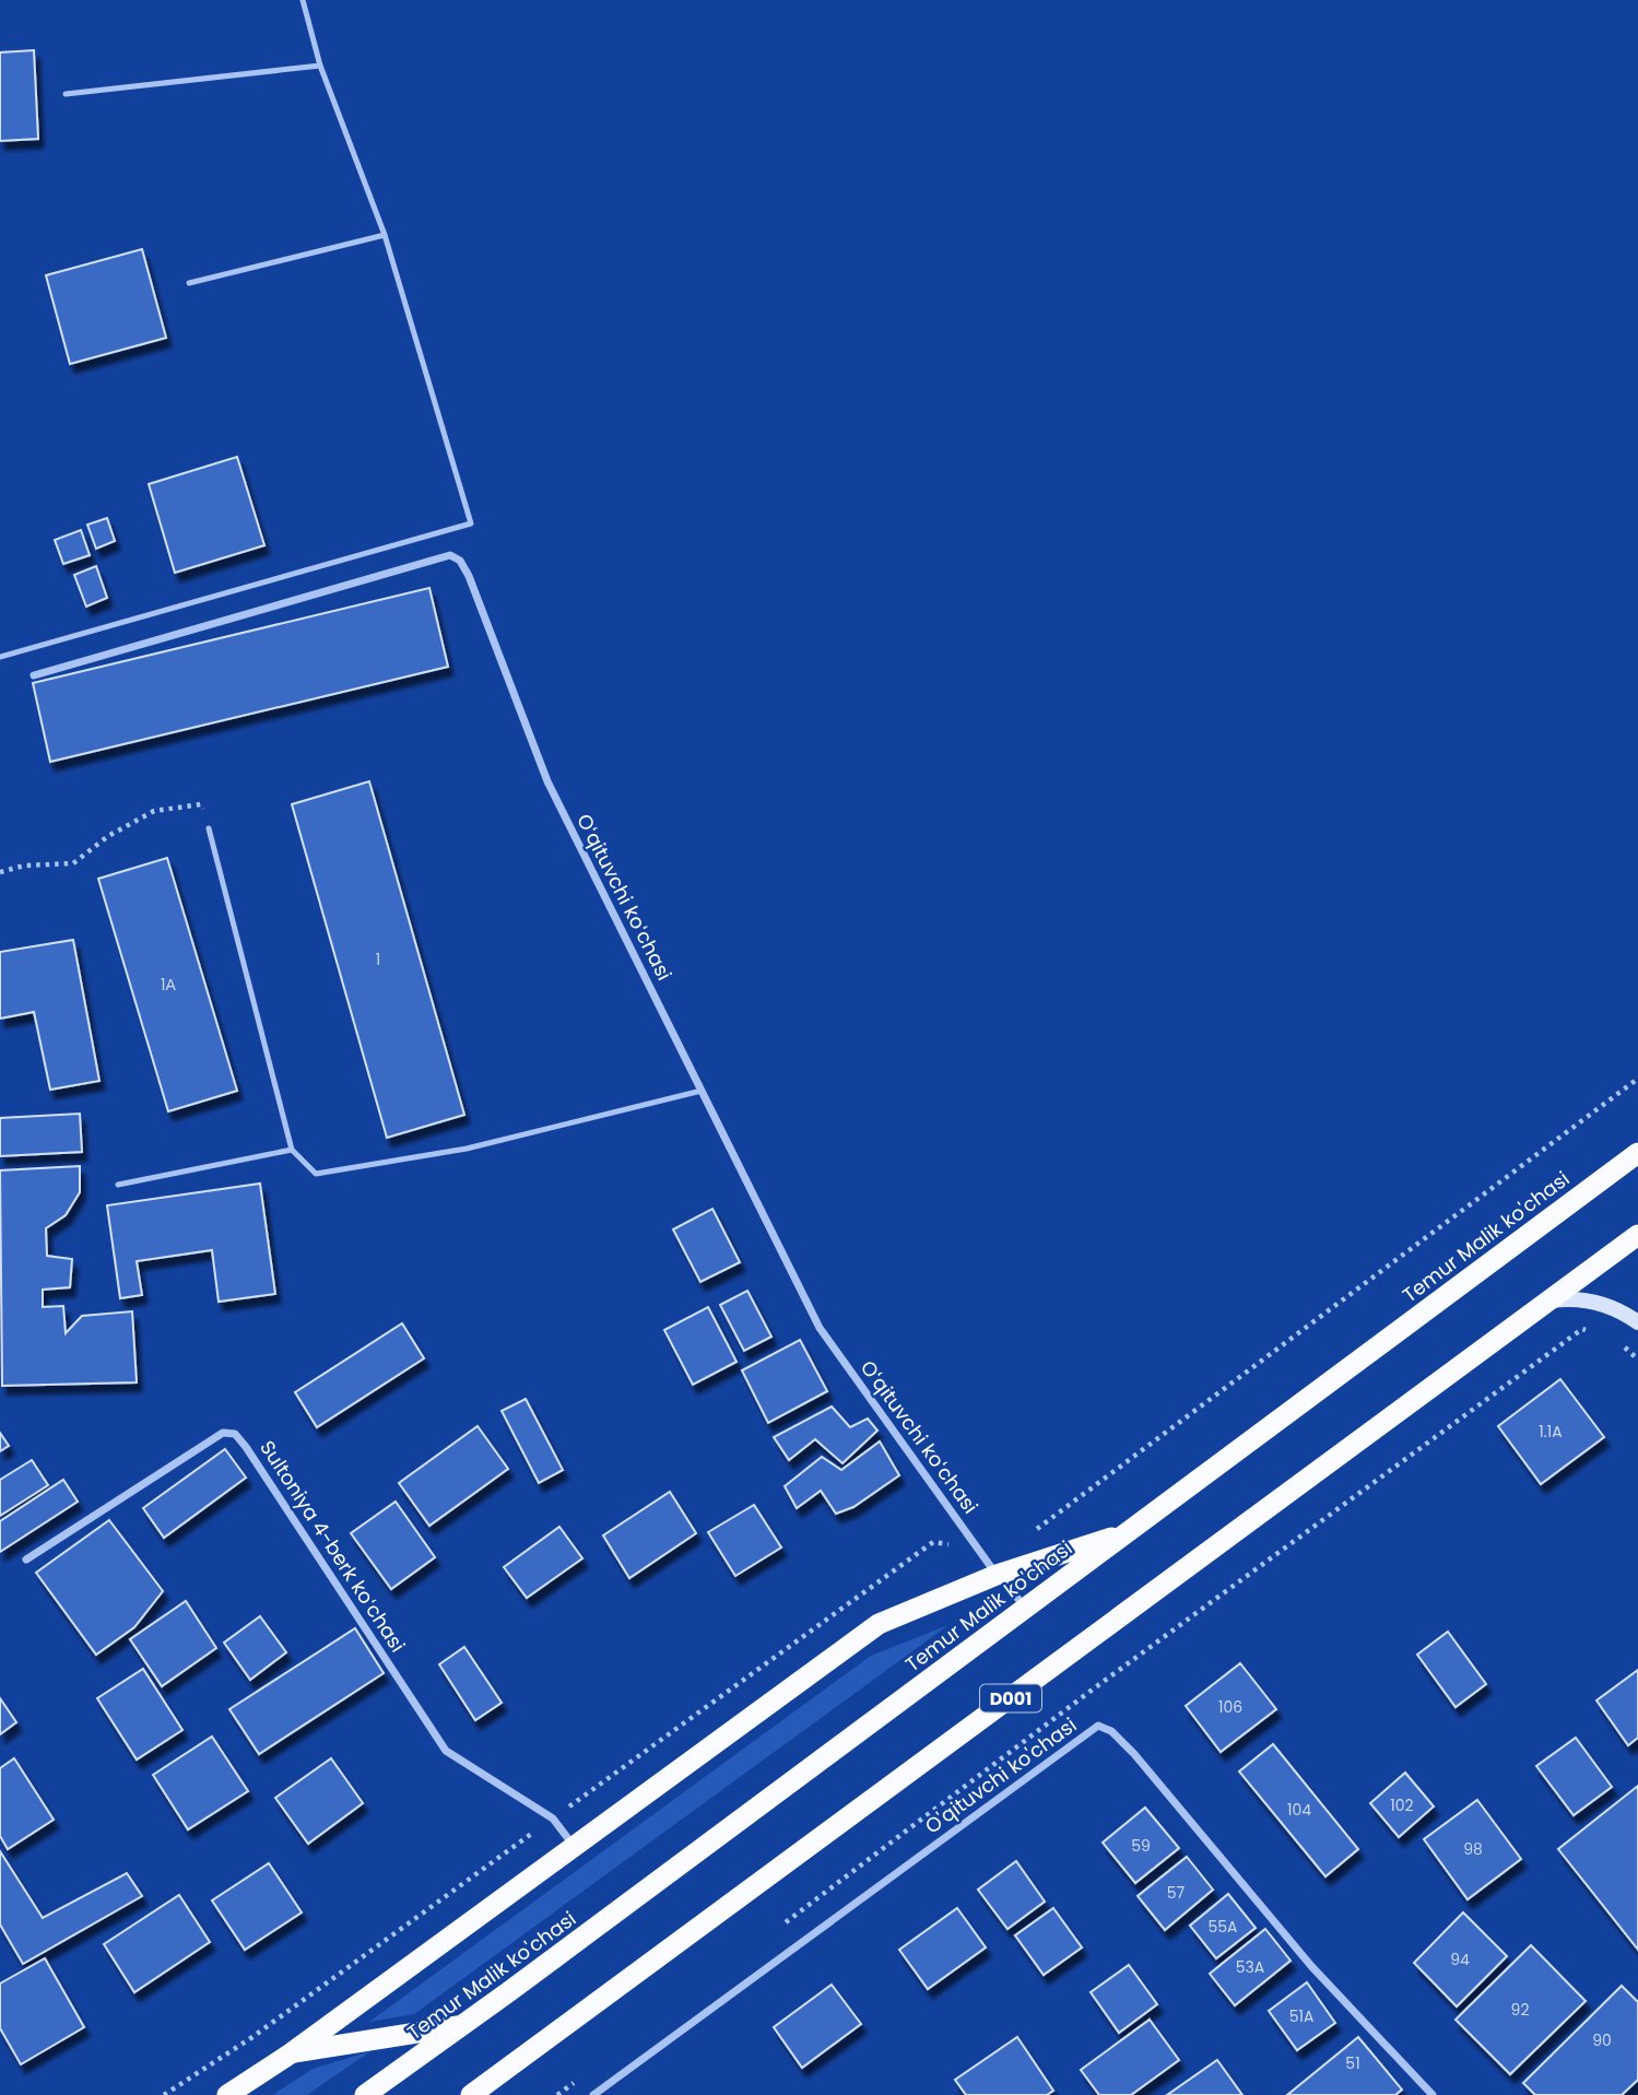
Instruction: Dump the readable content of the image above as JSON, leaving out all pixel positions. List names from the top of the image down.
{
  "streets": {
    "highway": ["Temur Malik ko'chasi", "D001"],
    "street": ["Oʻqituvchi koʻchasi", "Sultoniya 4-berk koʻchasi", "O'qituvchi ko'chasi"]
  },
  "crossings": [
    ["Oʻqituvchi koʻchasi", "Temur Malik ko'chasi"]
  ],
  "house_numbers": [
    "1",
    "1А",
    "1.1A",
    "106",
    "102",
    "104",
    "59",
    "98",
    "57",
    "55A",
    "94",
    "53A",
    "92",
    "51A",
    "90",
    "51"
  ]
}
